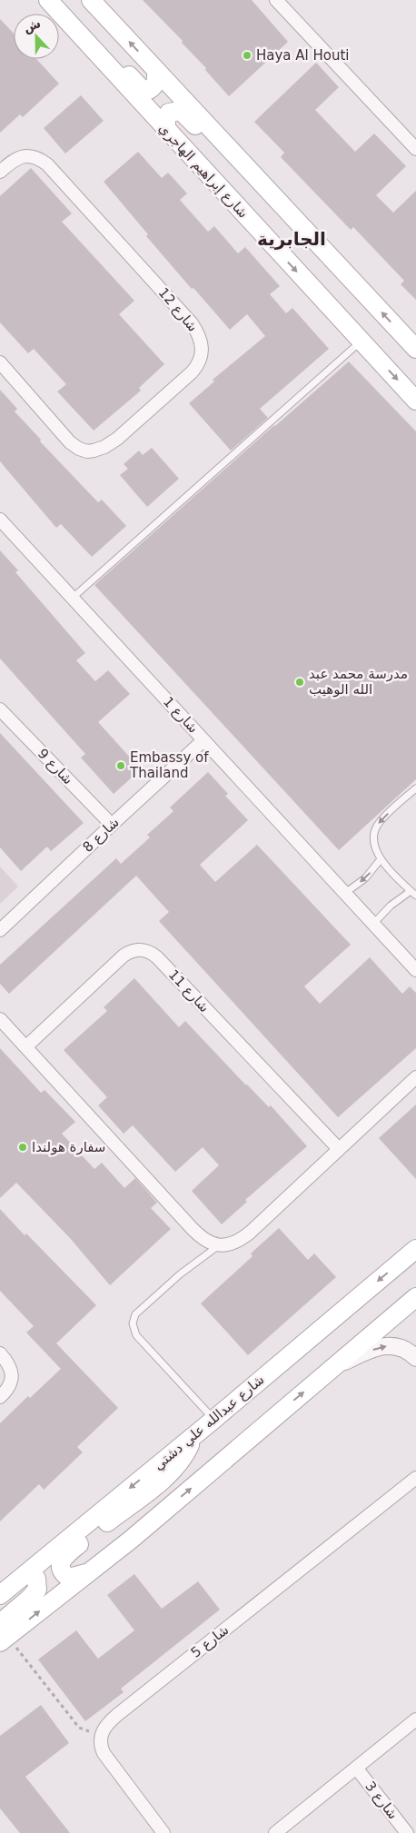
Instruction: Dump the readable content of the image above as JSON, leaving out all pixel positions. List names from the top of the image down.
{
  "streets": {
    "main road": ["شارع إبراهيم الهاجري", "شارع عبدالله علي دشتي"],
    "street": [
      "شارع 12",
      "شارع 1",
      "شارع 9",
      "شارع 8",
      "شارع 11",
      "شارع 5",
      "شارع 3"
    ]
  },
  "crossings": [
    ["شارع 1", "شارع 8"],
    ["شارع 9", "شارع 8"]
  ],
  "districts": ["الجابرية"],
  "places": [
    "Haya Al Houti",
    "مدرسة محمد عبد الله الوهيب",
    "Embassy of Thailand",
    "سفارة هولندا"
  ],
  "north": "top"
}
